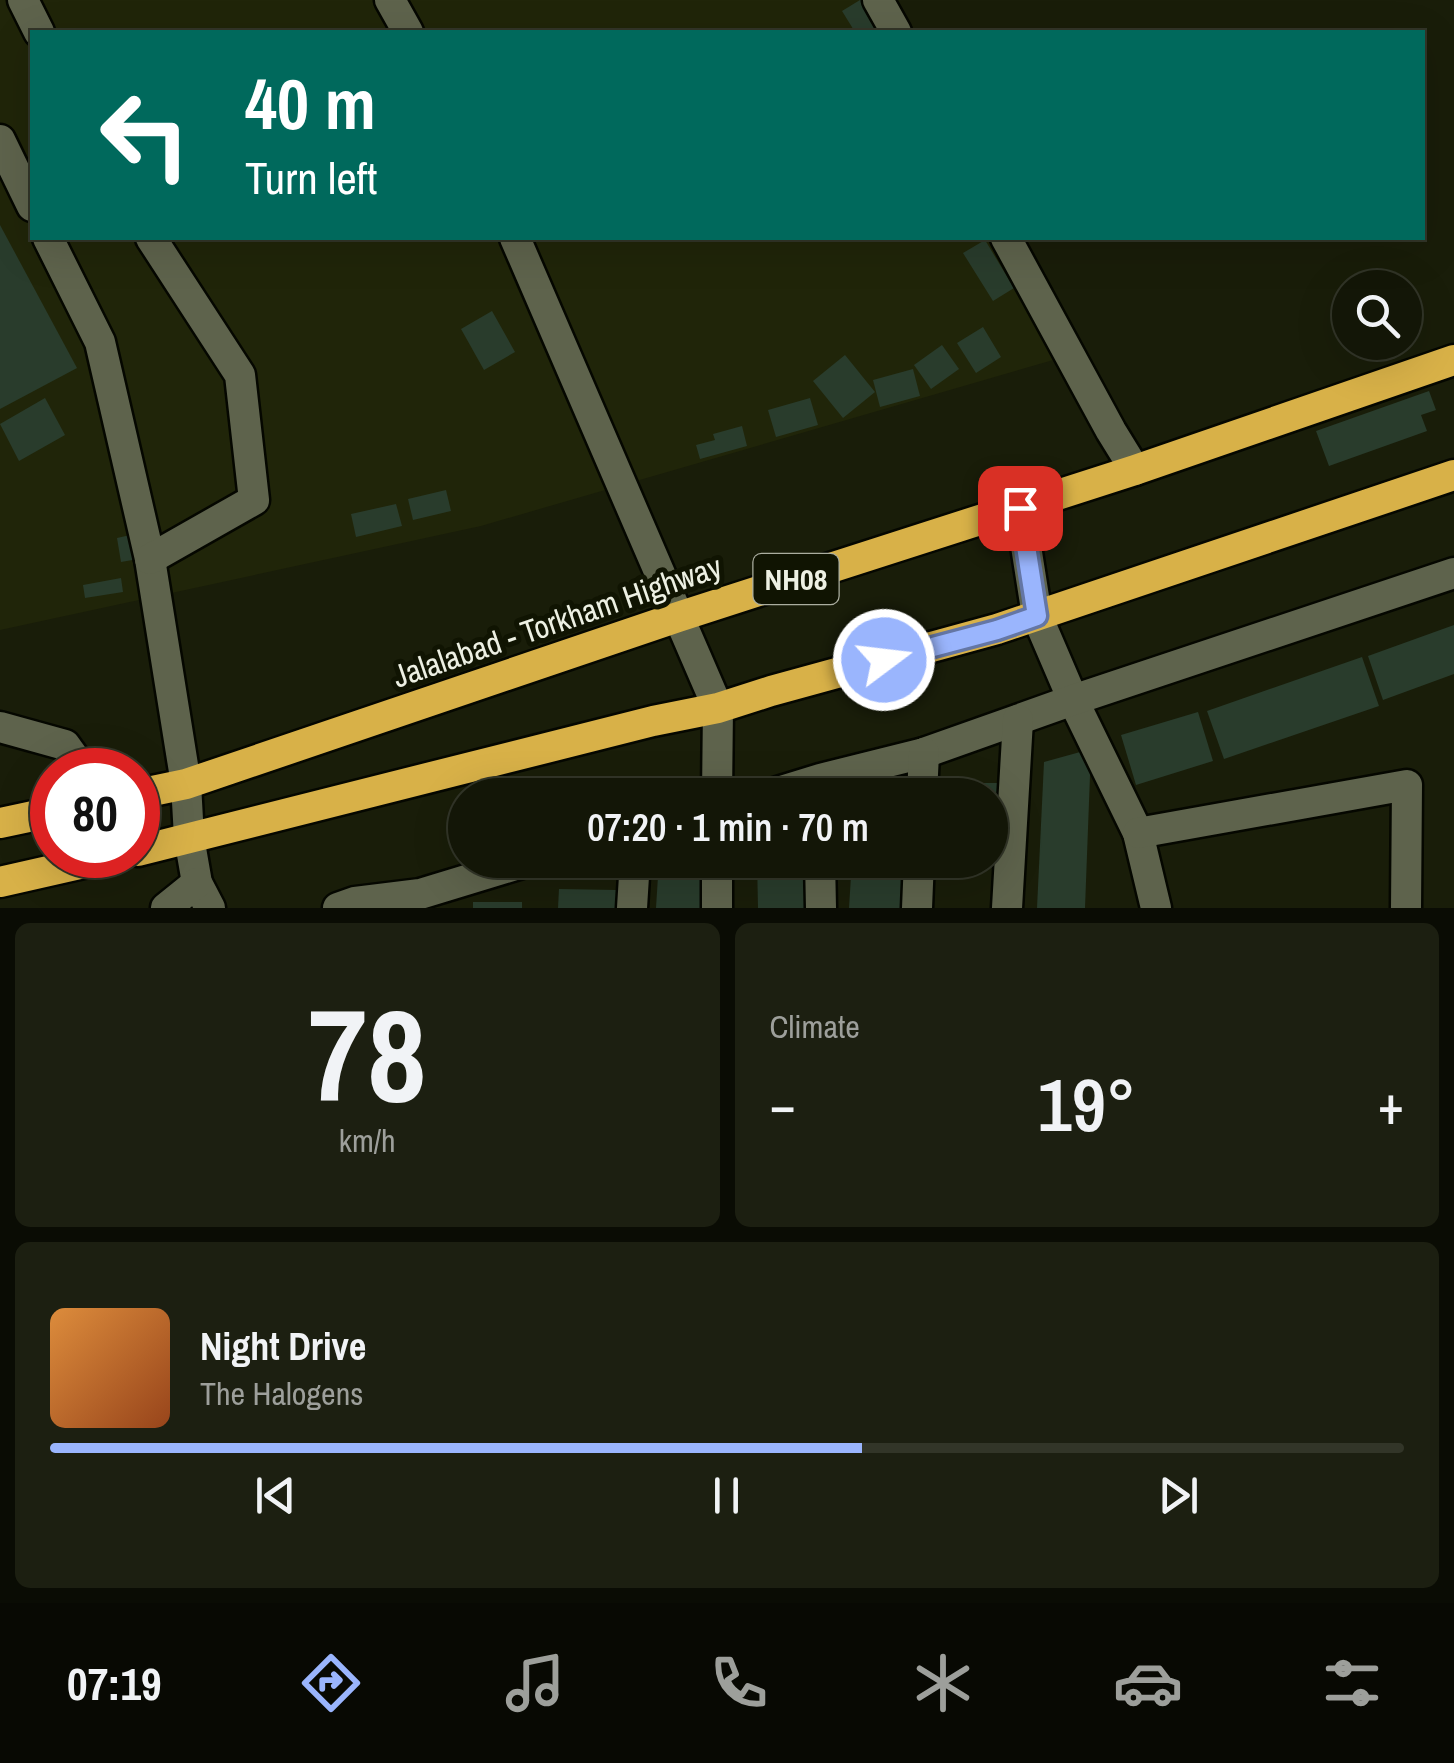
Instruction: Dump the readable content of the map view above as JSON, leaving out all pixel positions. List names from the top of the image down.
{
  "streets": {
    "highway": ["NH08", "Jalalabad - Torkham Highway"]
  },
  "page": {
    "turn": ["40 m", "Turn left"],
    "limit": "80",
    "trip": "07:20 · 1 min · 70 m",
    "tile": [
      ["78", "km/h"],
      "Climate"
    ],
    "heat": ["−", "19°", "+"],
    "song": ["Night Drive", "The Halogens"],
    "tabs": "07:19"
  }
}
